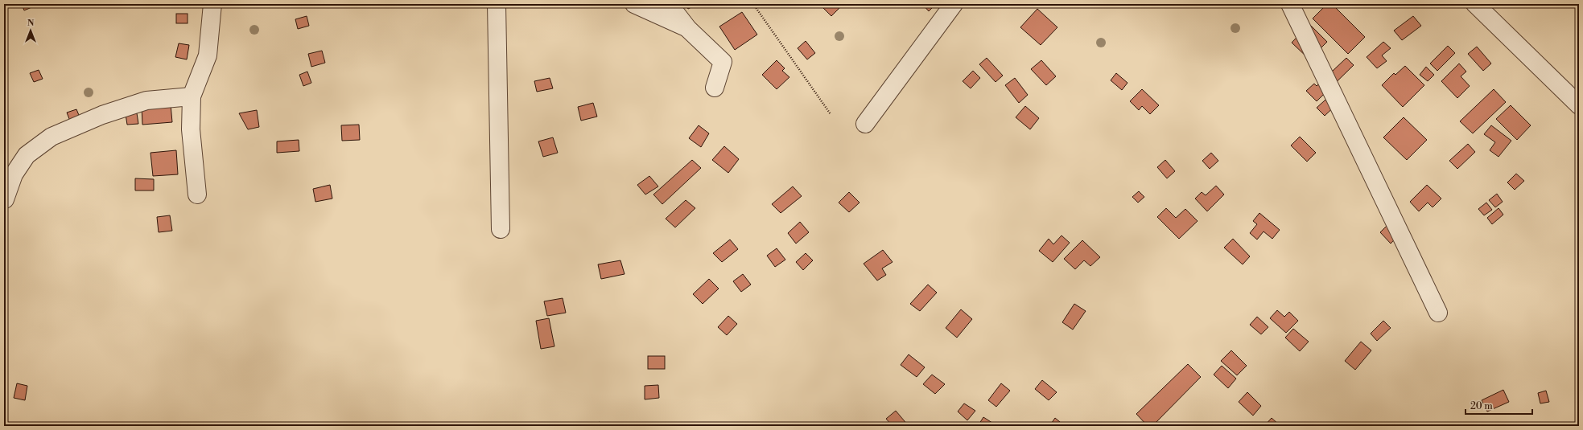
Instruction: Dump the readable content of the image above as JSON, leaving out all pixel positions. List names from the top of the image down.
{
  "scale_bar": "20 m",
  "north": "top"
}
